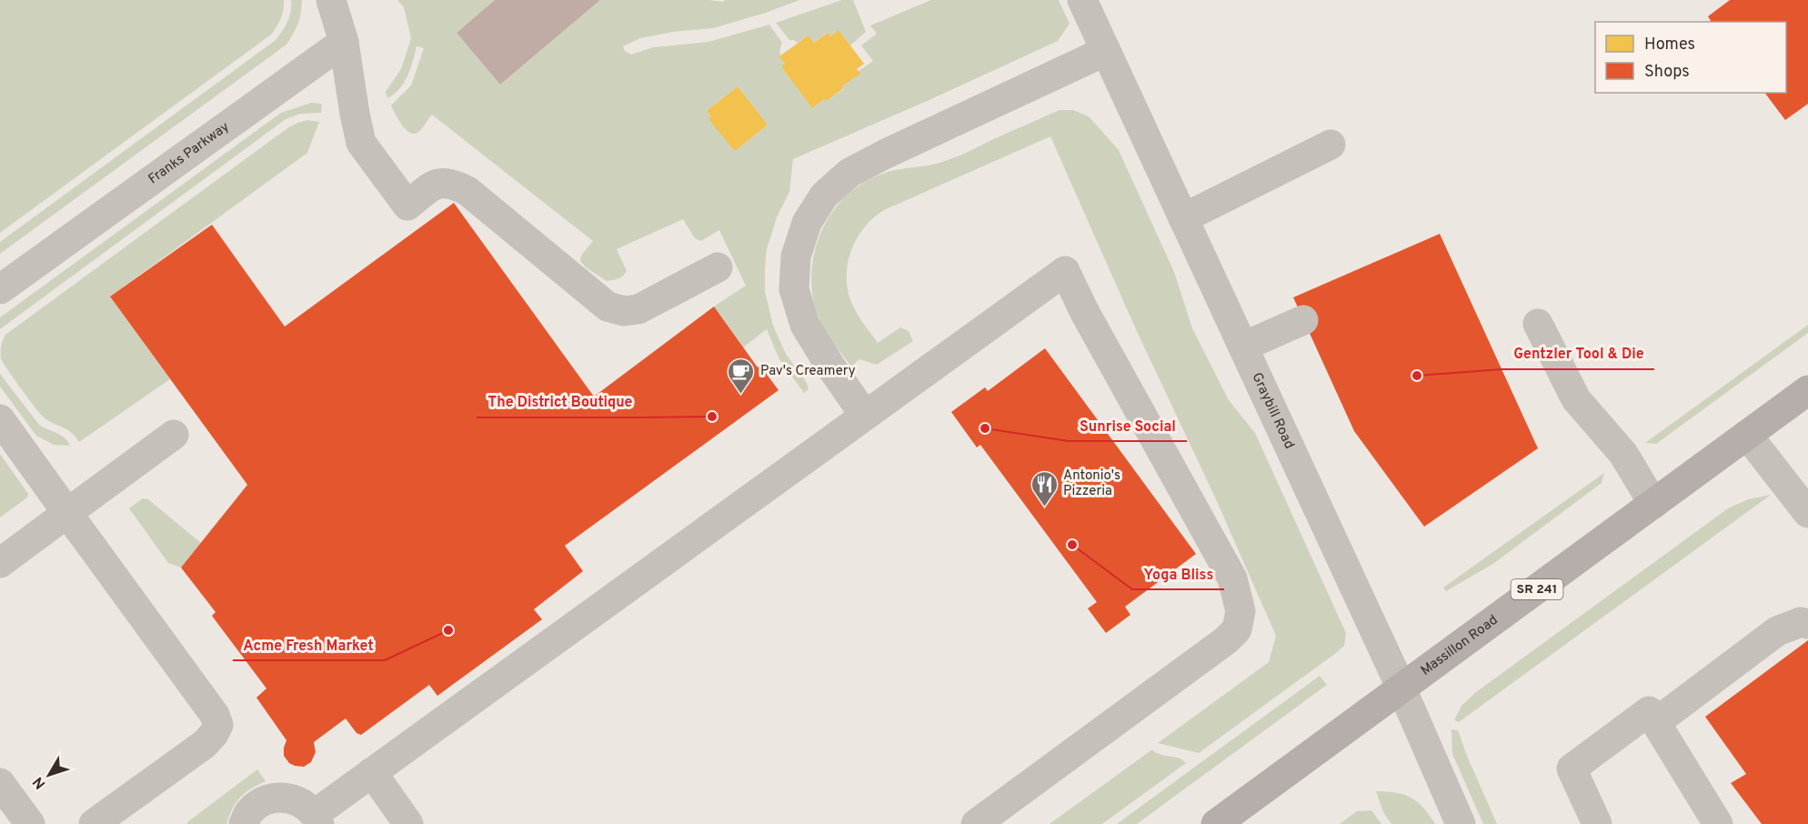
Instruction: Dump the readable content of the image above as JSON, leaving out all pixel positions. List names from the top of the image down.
{
  "streets": {
    "main road": ["SR 241", "Massillon Road"],
    "street": ["Franks Parkway", "Graybill Road"]
  },
  "crossings": [
    ["Graybill Road", "Massillon Road"]
  ],
  "places": {
    "other": [
      "Gentzler Tool & Die",
      "The District Boutique",
      "Sunrise Social",
      "Yoga Bliss",
      "Acme Fresh Market"
    ],
    "cafe": ["Pav's Creamery"],
    "restaurant": ["Antonio's Pizzeria"]
  },
  "legend": ["Homes", "Shops"],
  "north": "bottom left"
}
